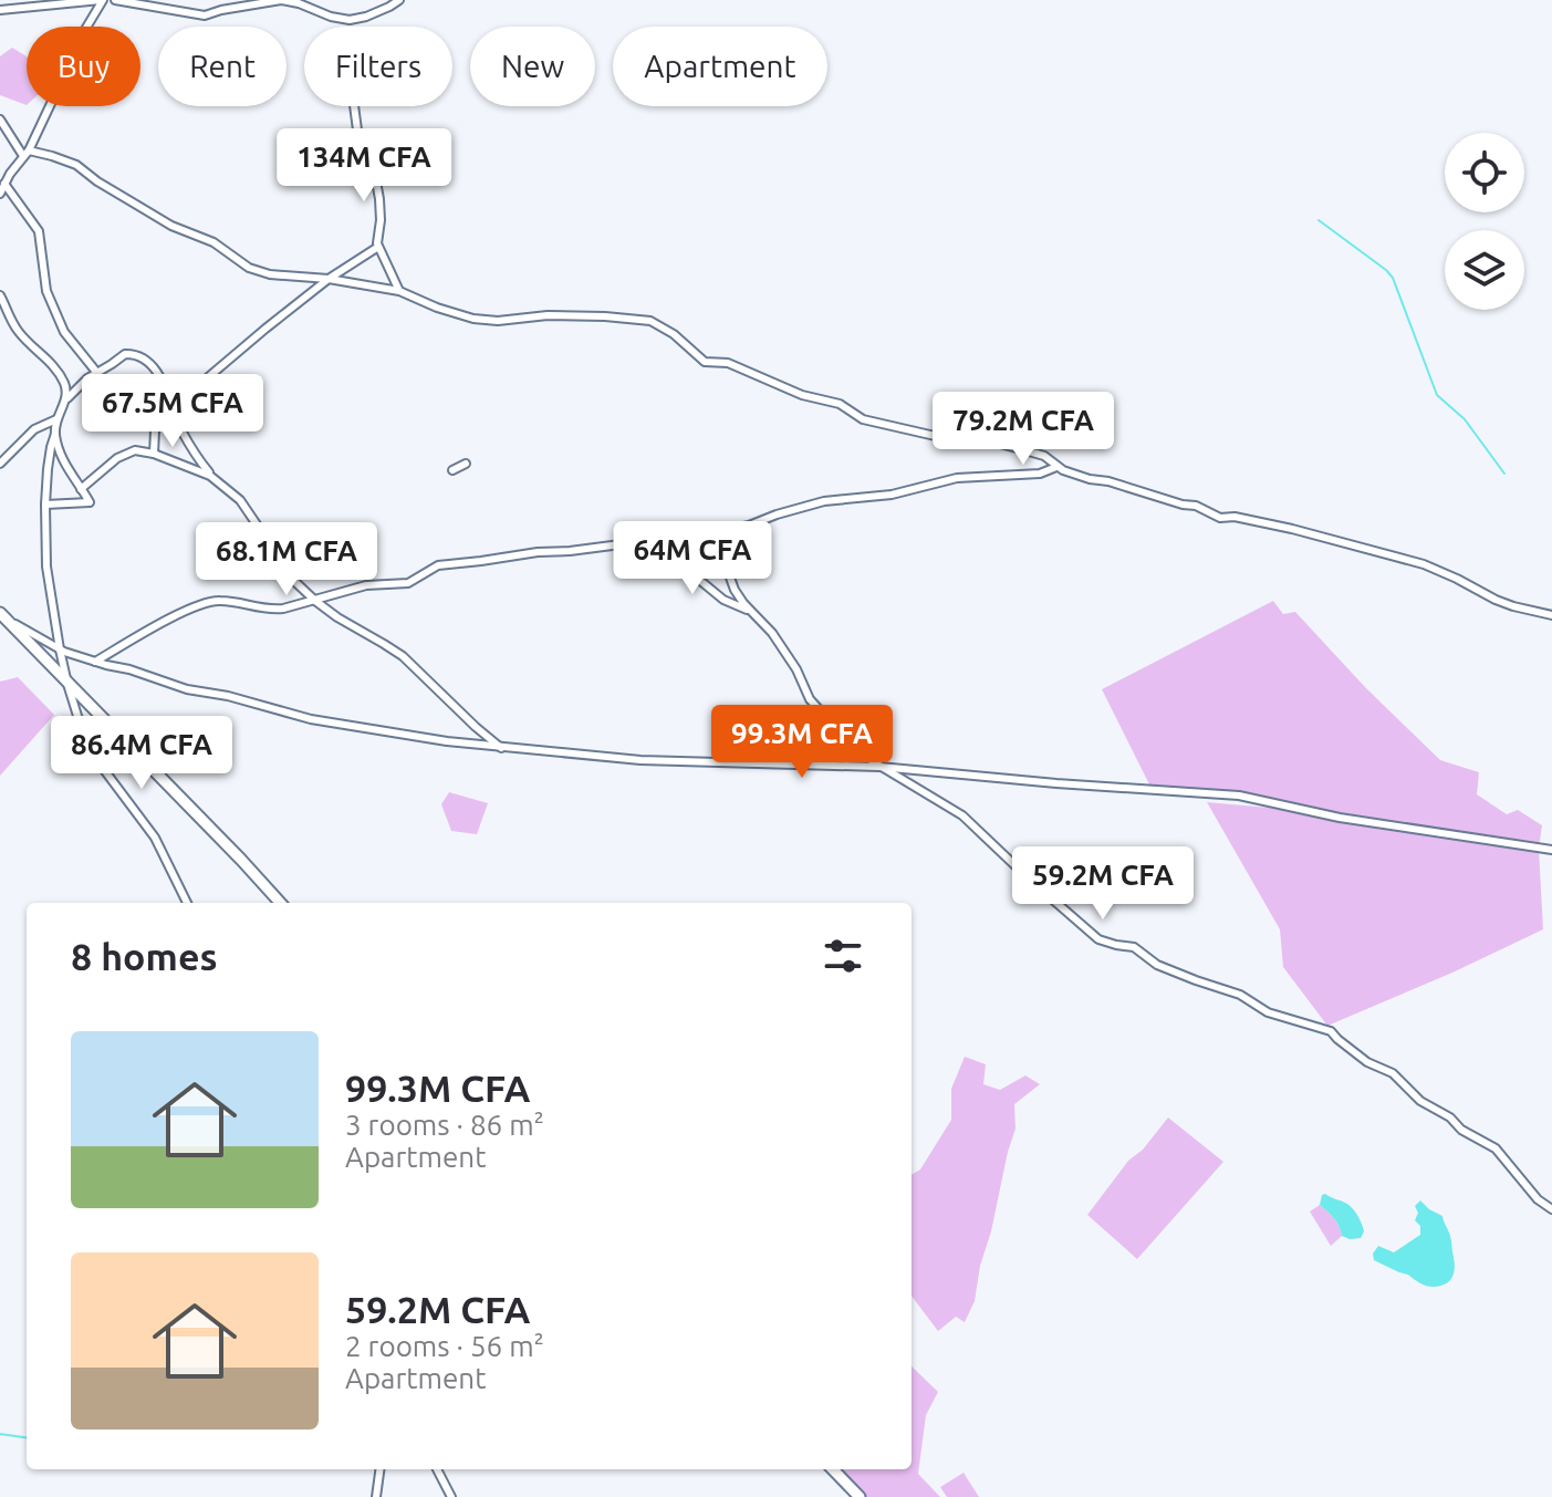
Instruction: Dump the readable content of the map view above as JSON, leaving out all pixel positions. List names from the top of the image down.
{
  "page": {
    "chip": [
      "Buy",
      "Rent",
      "Filters",
      "New",
      "Apartment"
    ],
    "price": [
      "134M CFA",
      "67.5M CFA",
      "79.2M CFA",
      "64M CFA",
      "68.1M CFA",
      "99.3M CFA",
      "86.4M CFA",
      "59.2M CFA"
    ],
    "heading": "8 homes",
    "list": [
      {
        "name": "99.3M CFA",
        "note": "3 rooms · 86 m² · Apartment"
      },
      {
        "name": "59.2M CFA",
        "note": "2 rooms · 56 m² · Apartment"
      }
    ]
  }
}
